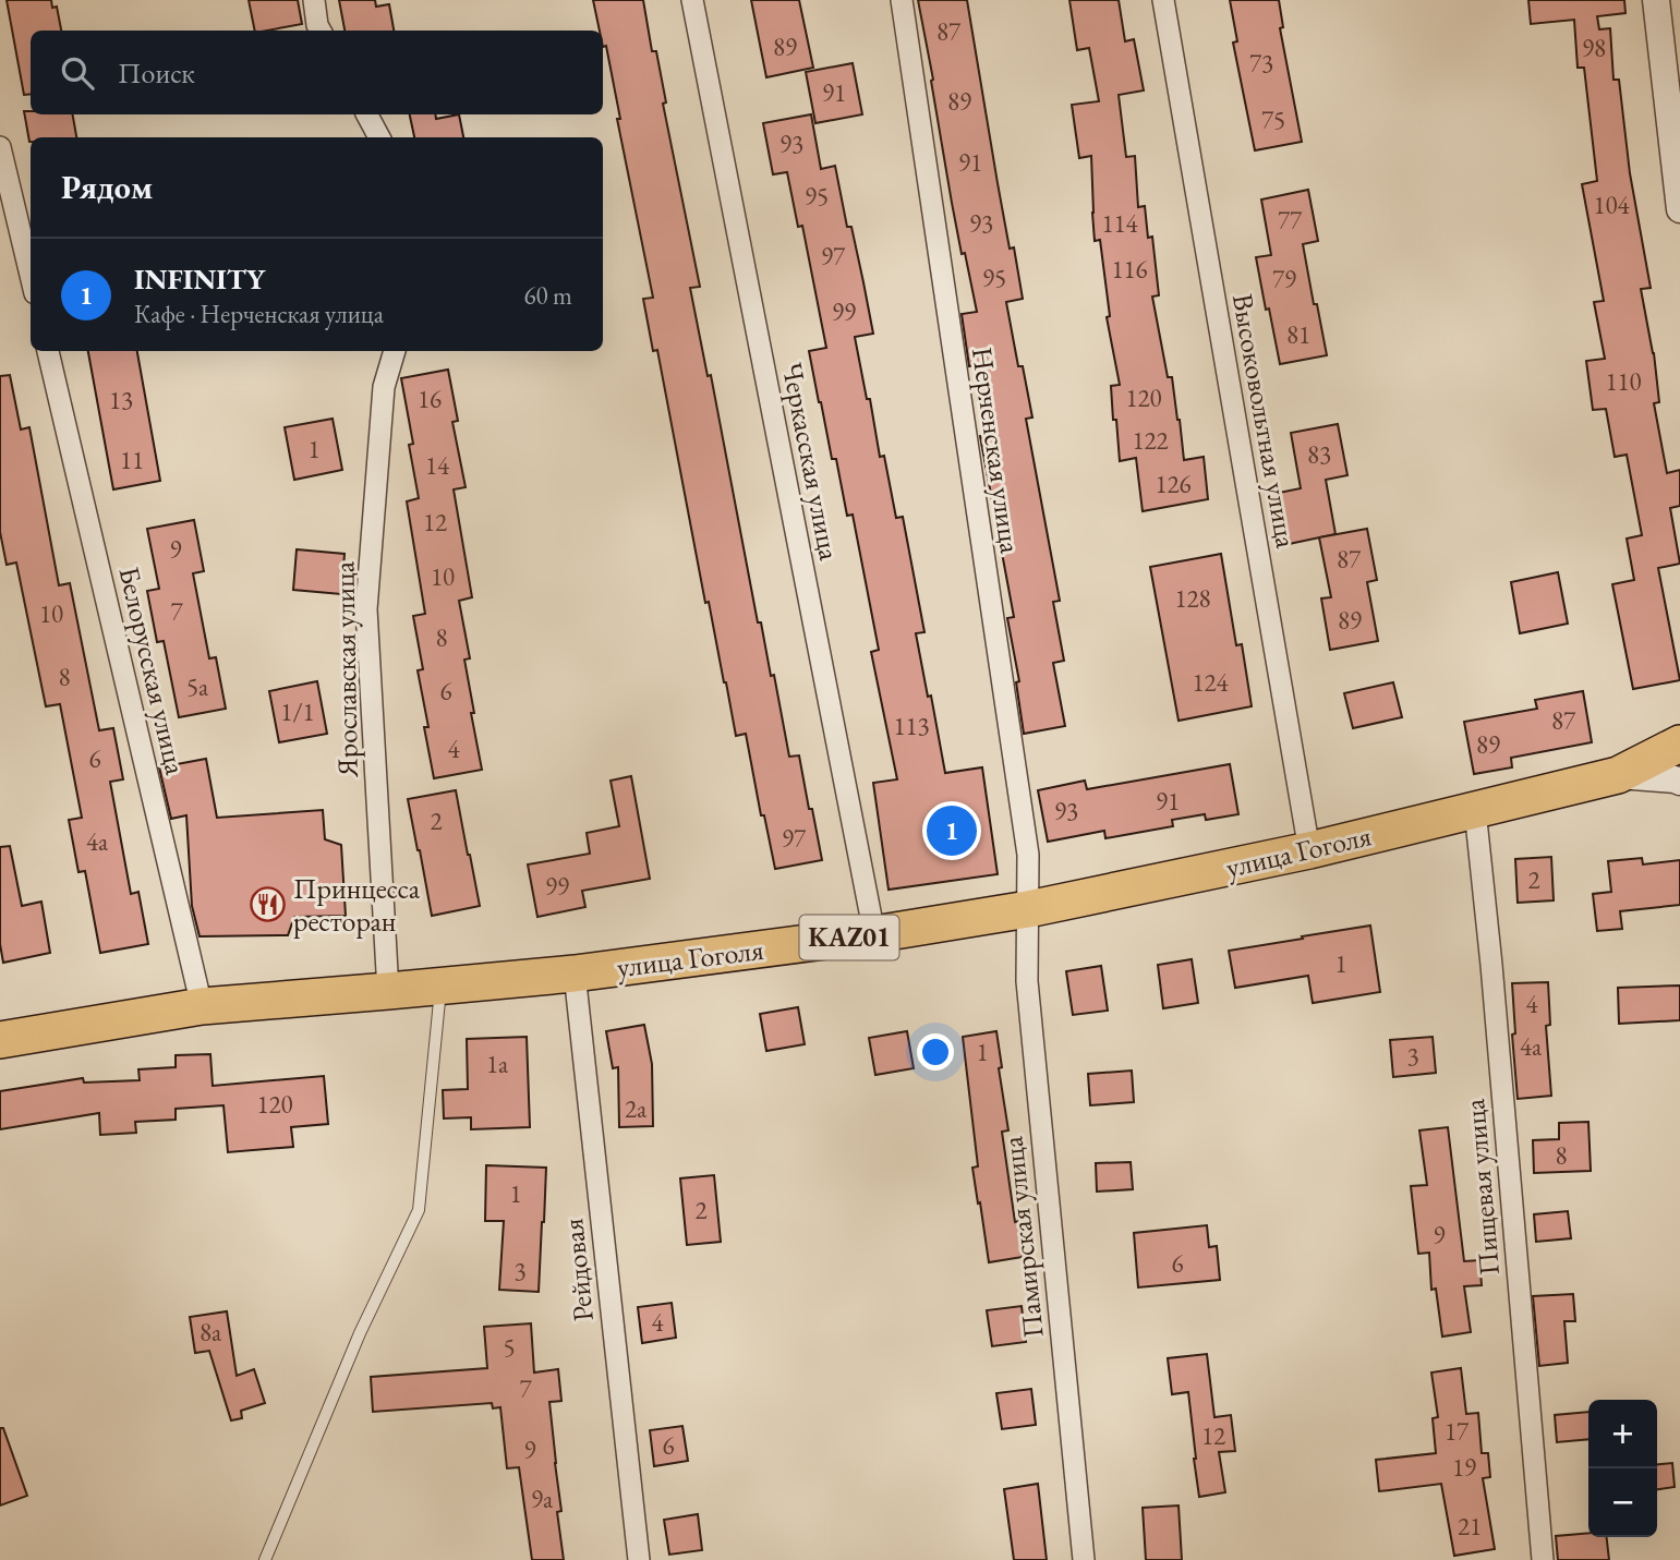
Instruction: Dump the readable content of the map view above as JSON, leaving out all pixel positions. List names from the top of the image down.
{
  "streets": {
    "highway": ["улица Гоголя", "KАZ01"],
    "street": [
      "Высоковольтная улица",
      "Нерченская улица",
      "Черкасская улица",
      "Ярославская улица",
      "Белорусская улица",
      "Пищевая улица",
      "Памирская улица",
      "Рейдовая"
    ]
  },
  "crossings": [
    ["Высоковольтная улица", "улица Гоголя"],
    ["Нерченская улица", "улица Гоголя"],
    ["Нерченская улица", "Памирская улица"],
    ["Черкасская улица", "улица Гоголя"],
    ["Ярославская улица", "улица Гоголя"],
    ["Белорусская улица", "улица Гоголя"],
    ["улица Гоголя", "Пищевая улица"],
    ["улица Гоголя", "Памирская улица"],
    ["улица Гоголя", "Рейдовая"]
  ],
  "places": {
    "restaurant": ["Принцесса ресторан"]
  },
  "house_numbers": [
    "87",
    "89",
    "98",
    "73",
    "91",
    "89",
    "75",
    "93",
    "91",
    "95",
    "104",
    "77",
    "93",
    "114",
    "97",
    "116",
    "95",
    "79",
    "99",
    "81",
    "110",
    "120",
    "16",
    "13",
    "122",
    "1",
    "83",
    "11",
    "14",
    "126",
    "12",
    "9",
    "87",
    "10",
    "128",
    "7",
    "10",
    "89",
    "8",
    "8",
    "124",
    "5a",
    "6",
    "1/1",
    "87",
    "113",
    "89",
    "4",
    "6",
    "91",
    "93",
    "2",
    "97",
    "4а",
    "2",
    "99",
    "1",
    "4",
    "4а",
    "1",
    "3",
    "1а",
    "120",
    "2а",
    "8",
    "1",
    "2",
    "9",
    "6",
    "3",
    "4",
    "8а",
    "5",
    "7",
    "17",
    "12",
    "6",
    "9",
    "19",
    "9а",
    "21"
  ],
  "page": {
    "search": "Поиск",
    "heading": "Рядом",
    "list": [
      {
        "mark": "1",
        "name": "INFINITY",
        "note": "Кафе · Нерченская улица",
        "value": "60 m"
      }
    ],
    "pins": "1",
    "map_buttons": ["+", "−"]
  }
}
